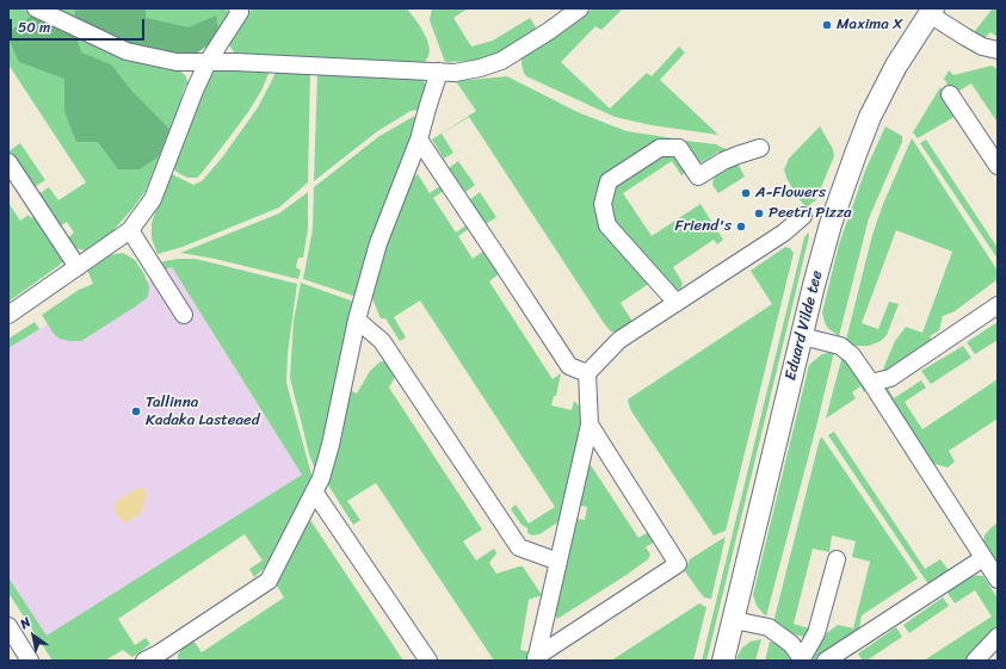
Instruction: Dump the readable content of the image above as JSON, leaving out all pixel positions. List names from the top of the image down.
{
  "streets": {
    "street": ["Eduard Vilde tee"]
  },
  "places": [
    "Maxima X",
    "A-Flowers",
    "Peetri Pizza",
    "Friend's",
    "Tallinna Kadaka Lasteaed"
  ],
  "scale_bar": "50 m",
  "north": "top left"
}
